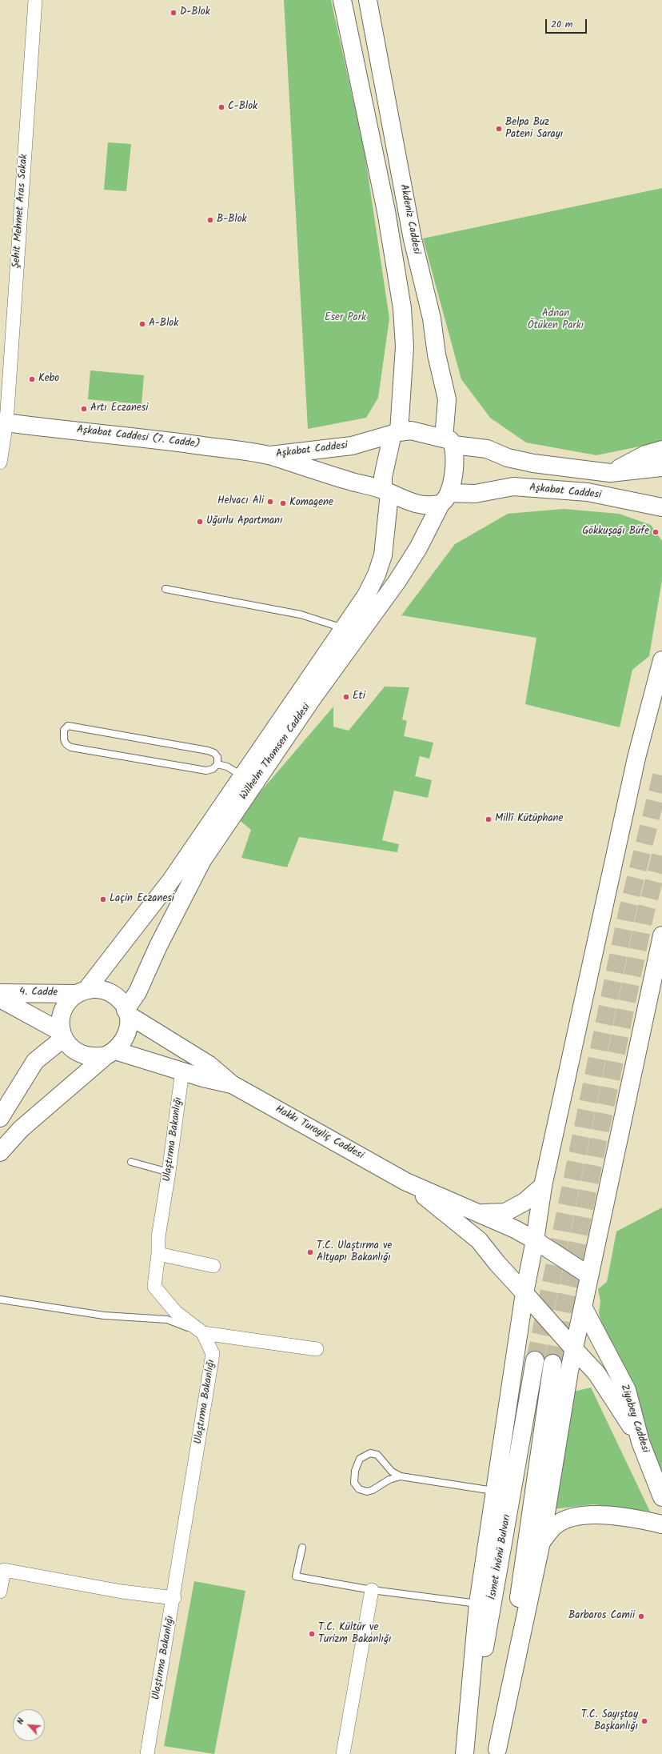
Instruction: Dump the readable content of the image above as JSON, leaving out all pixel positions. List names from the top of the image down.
{
  "streets": {
    "main road": [
      "Akdeniz Caddesi",
      "Aşkabat Caddesi (7. Cadde)",
      "Aşkabat Caddesi",
      "Wilhelm Thomsen Caddesi",
      "4. Cadde",
      "Hakkı Turayliç Caddesi",
      "Ziyabey Caddesi",
      "İsmet İnönü Bulvarı"
    ],
    "street": ["Şehit Mehmet Aras Sokak", "Ulaştırma Bakanlığı"]
  },
  "crossings": [
    ["Şehit Mehmet Aras Sokak", "Aşkabat Caddesi (7. Cadde)"],
    ["Akdeniz Caddesi", "Aşkabat Caddesi"],
    ["Akdeniz Caddesi", "Wilhelm Thomsen Caddesi"],
    ["Aşkabat Caddesi (7. Cadde)", "Aşkabat Caddesi"],
    ["Aşkabat Caddesi", "Wilhelm Thomsen Caddesi"],
    ["Wilhelm Thomsen Caddesi", "4. Cadde"],
    ["Wilhelm Thomsen Caddesi", "Hakkı Turayliç Caddesi"],
    ["4. Cadde", "Hakkı Turayliç Caddesi"],
    ["Hakkı Turayliç Caddesi", "Ulaştırma Bakanlığı"],
    ["Hakkı Turayliç Caddesi", "Ziyabey Caddesi"]
  ],
  "parks": ["Adnan Ötüken Parkı", "Eser Park"],
  "places": [
    "D-Blok",
    "C-Blok",
    "Belpa Buz Pateni Sarayı",
    "B-Blok",
    "A-Blok",
    "Kebo",
    "Artı Eczanesi",
    "Helvacı Ali",
    "Komagene",
    "Uğurlu Apartmanı",
    "Gökkuşağı Büfe",
    "Eti",
    "Millî Kütüphane",
    "Laçin Eczanesi",
    "T.C. Ulaştırma ve Altyapı Bakanlığı",
    "Barbaros Camii",
    "T.C. Kültür ve Turizm Bakanlığı",
    "T.C. Sayıştay Başkanlığı"
  ],
  "scale_bar": "20 m",
  "north": "top left"
}
